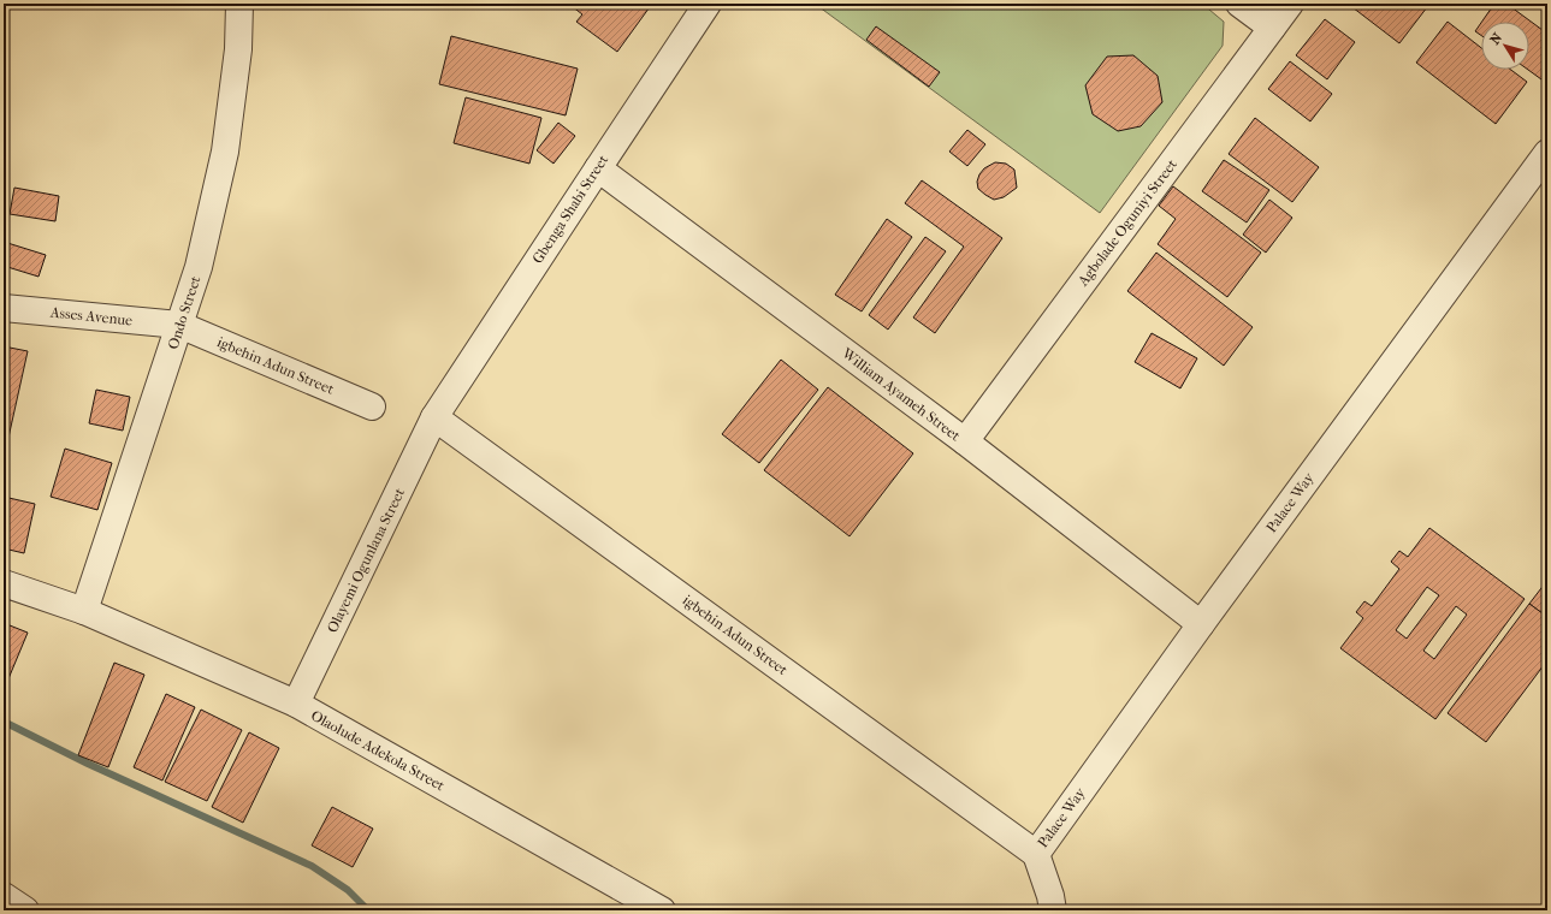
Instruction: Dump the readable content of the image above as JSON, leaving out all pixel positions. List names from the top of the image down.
{
  "streets": {
    "street": [
      "Gbenga Shabi Street",
      "Agbolade Oguniyi Street",
      "Ondo Street",
      "Asses Avenue",
      "igbehin Adun Street",
      "William Ayameh Street",
      "Palace Way",
      "Olayemi Ogunlana Street",
      "Olaolude Adekola Street"
    ]
  },
  "crossings": [
    ["Gbenga Shabi Street", "igbehin Adun Street"],
    ["Gbenga Shabi Street", "William Ayameh Street"],
    ["Gbenga Shabi Street", "Olayemi Ogunlana Street"],
    ["Agbolade Oguniyi Street", "William Ayameh Street"],
    ["Ondo Street", "Asses Avenue"],
    ["Ondo Street", "igbehin Adun Street"],
    ["Ondo Street", "Olaolude Adekola Street"],
    ["Asses Avenue", "igbehin Adun Street"],
    ["igbehin Adun Street", "Palace Way"],
    ["igbehin Adun Street", "Olayemi Ogunlana Street"],
    ["William Ayameh Street", "Palace Way"],
    ["Olayemi Ogunlana Street", "Olaolude Adekola Street"]
  ],
  "north": "top left"
}
